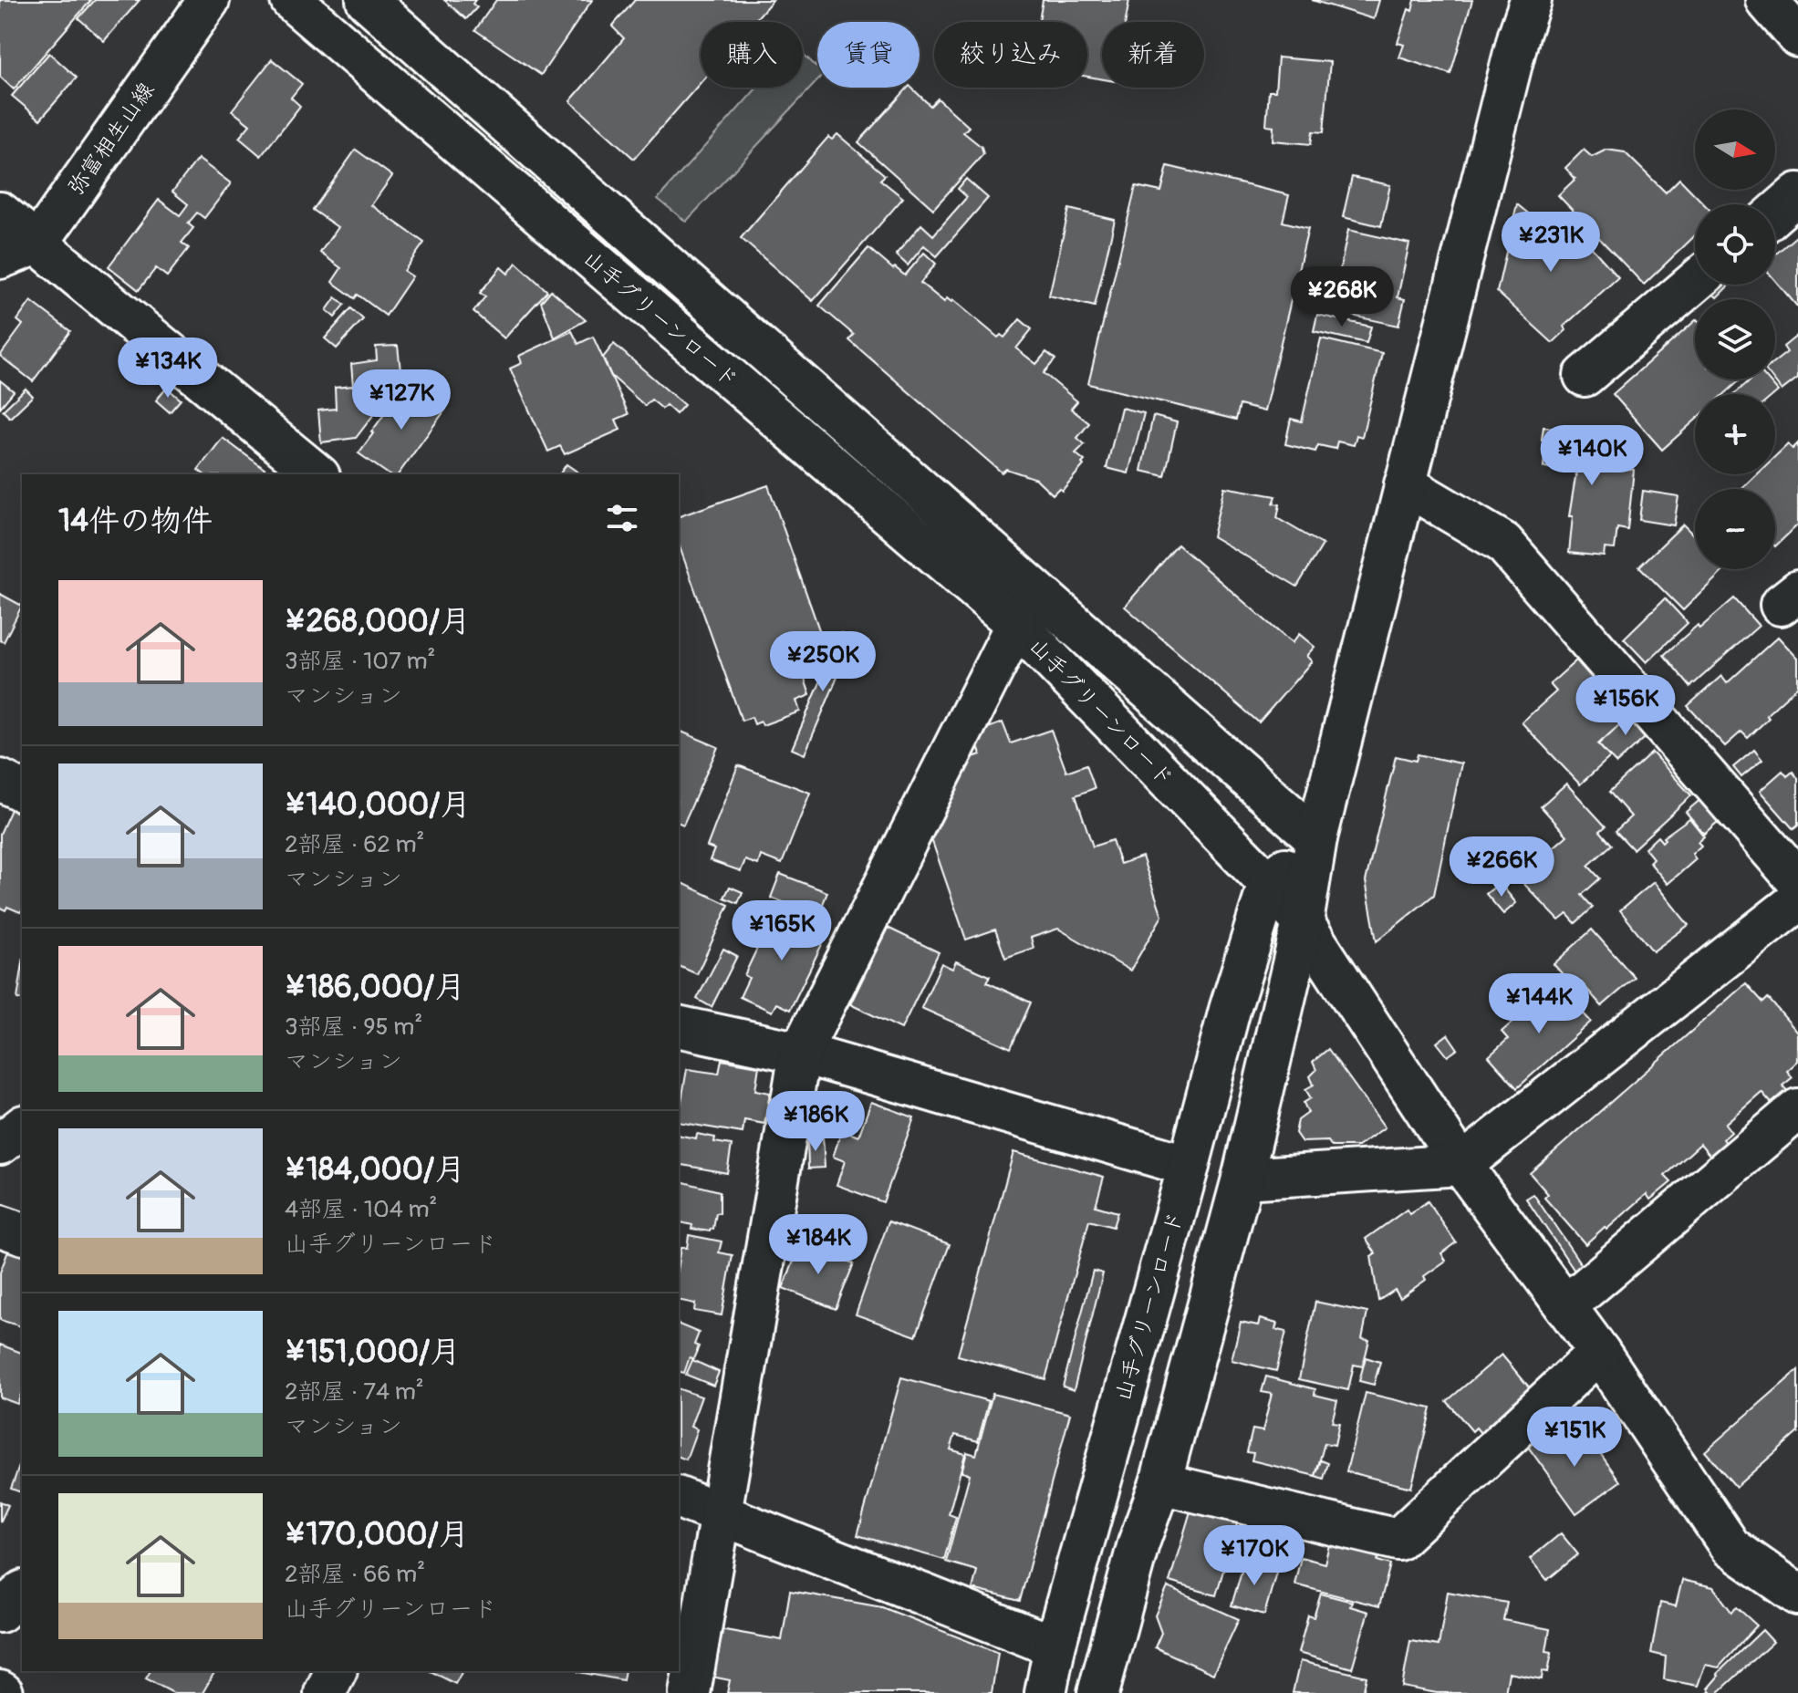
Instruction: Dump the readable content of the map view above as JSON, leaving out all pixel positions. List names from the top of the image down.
{
  "streets": {
    "street": ["弥富相生山線", "山手グリーンロード"]
  },
  "north": "right",
  "page": {
    "chip": [
      "購入",
      "賃貸",
      "絞り込み",
      "新着"
    ],
    "map_buttons": ["+", "−"],
    "price": [
      "¥231K",
      "¥268K",
      "¥134K",
      "¥127K",
      "¥140K",
      "¥250K",
      "¥156K",
      "¥266K",
      "¥165K",
      "¥144K",
      "¥186K",
      "¥184K",
      "¥151K",
      "¥170K"
    ],
    "heading": "14件の物件",
    "list": [
      {
        "name": "¥268,000/月",
        "note": "3部屋 · 107 m² · マンション"
      },
      {
        "name": "¥140,000/月",
        "note": "2部屋 · 62 m² · マンション"
      },
      {
        "name": "¥186,000/月",
        "note": "3部屋 · 95 m² · マンション"
      },
      {
        "name": "¥184,000/月",
        "note": "4部屋 · 104 m² · 山手グリーンロード"
      },
      {
        "name": "¥151,000/月",
        "note": "2部屋 · 74 m² · マンション"
      },
      {
        "name": "¥170,000/月",
        "note": "2部屋 · 66 m² · 山手グリーンロード"
      }
    ]
  }
}
